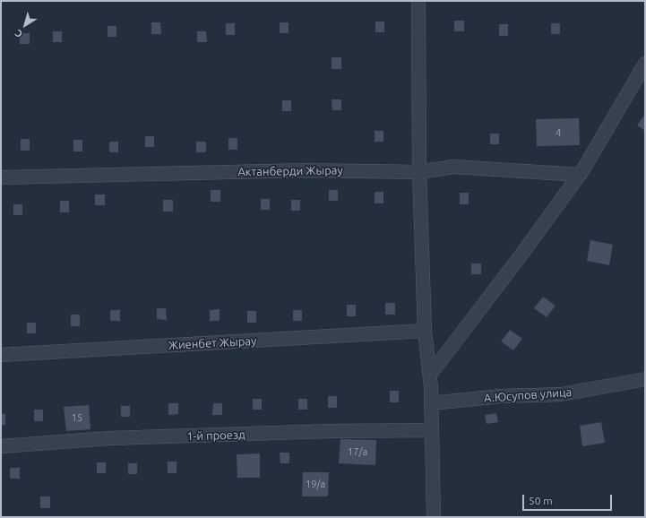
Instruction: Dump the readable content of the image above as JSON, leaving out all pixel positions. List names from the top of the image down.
{
  "streets": {
    "street": [
      "Актанберди Жырау",
      "Жиенбет Жырау",
      "А.Юсупов улица",
      "1-й проезд"
    ]
  },
  "house_numbers": [
    "4",
    "15",
    "17/а",
    "19/а"
  ],
  "scale_bar": "50 m",
  "north": "bottom left"
}
